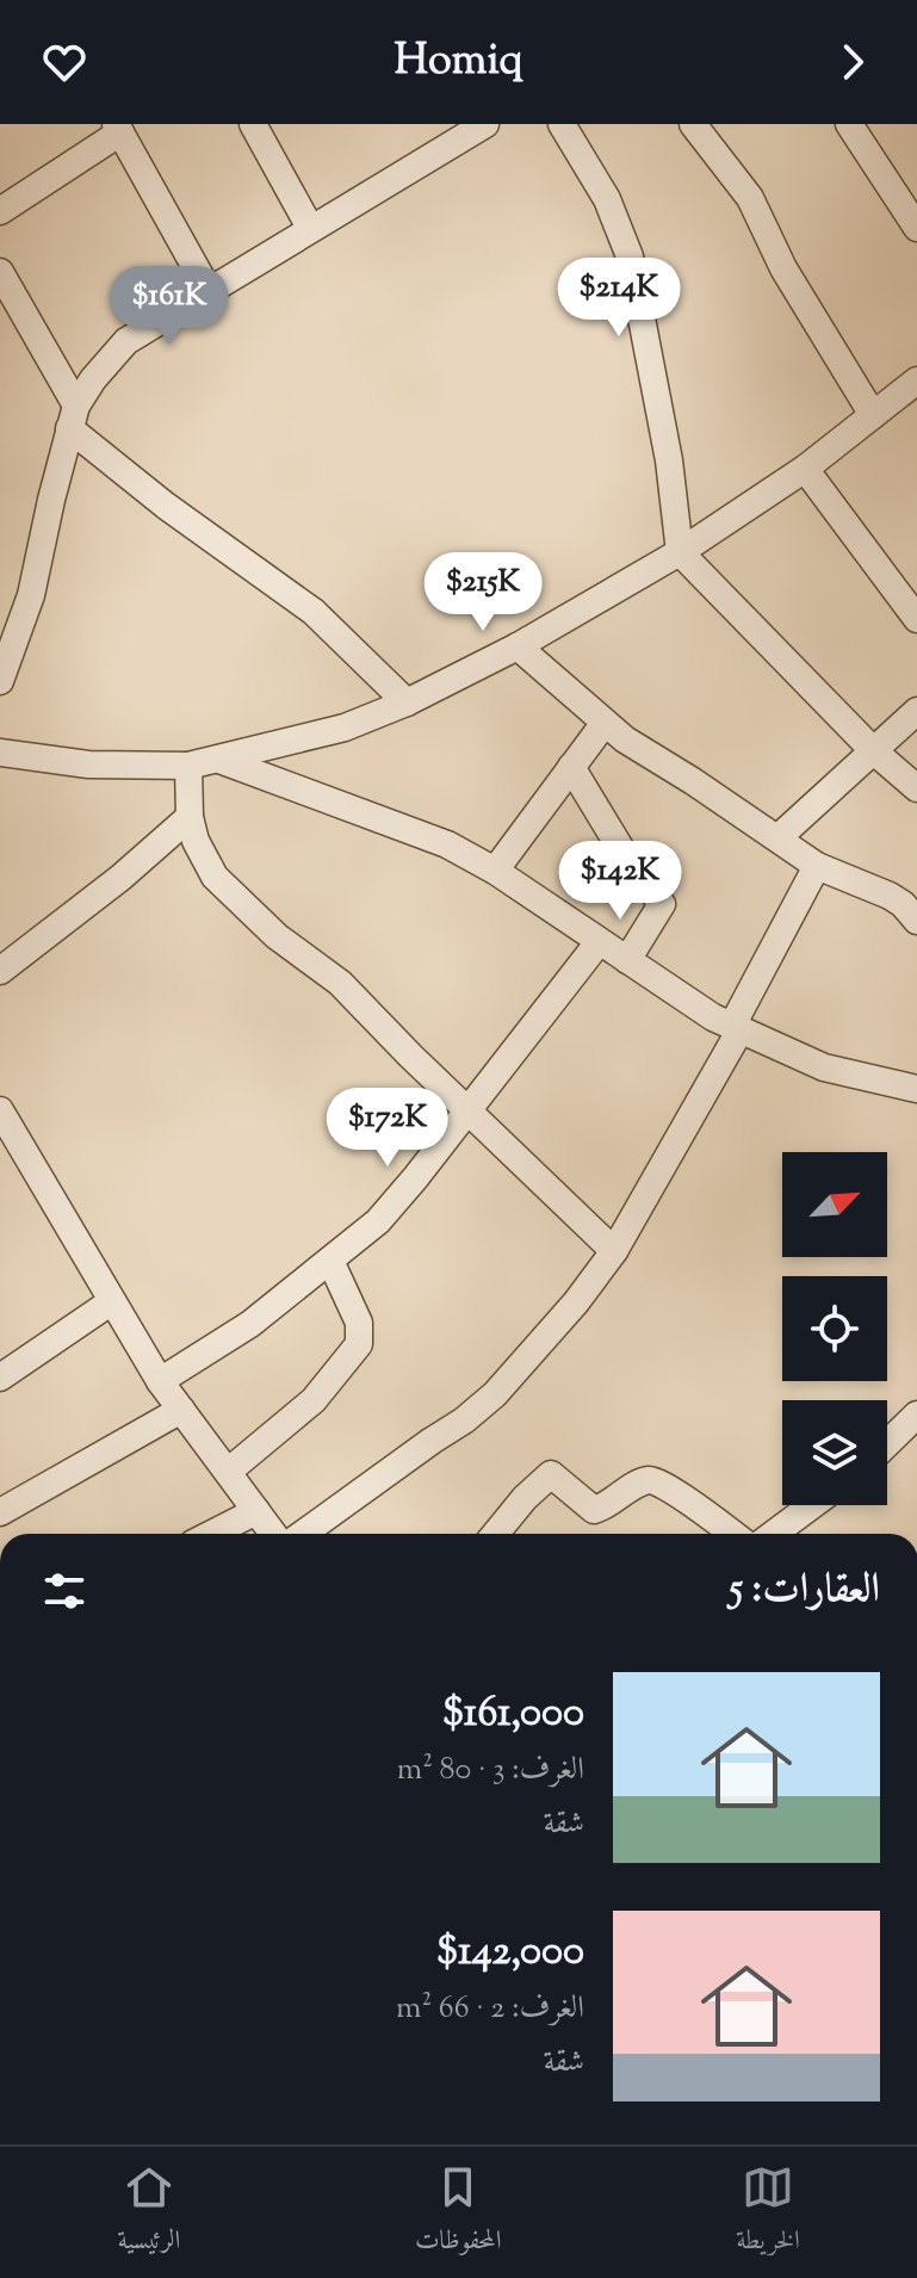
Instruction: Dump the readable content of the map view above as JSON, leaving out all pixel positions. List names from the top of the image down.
{
  "north": "top right",
  "page": {
    "header": "Homiq",
    "price": [
      "$214K",
      "$161K",
      "$215K",
      "$142K",
      "$172K"
    ],
    "heading": "العقارات: 5",
    "list": [
      {
        "name": "$161,000",
        "note": "الغرف: 3 · 80 m² · شقة"
      },
      {
        "name": "$142,000",
        "note": "الغرف: 2 · 66 m² · شقة"
      }
    ],
    "tabs": ["الخريطة", "المحفوظات", "الرئيسية"]
  }
}
